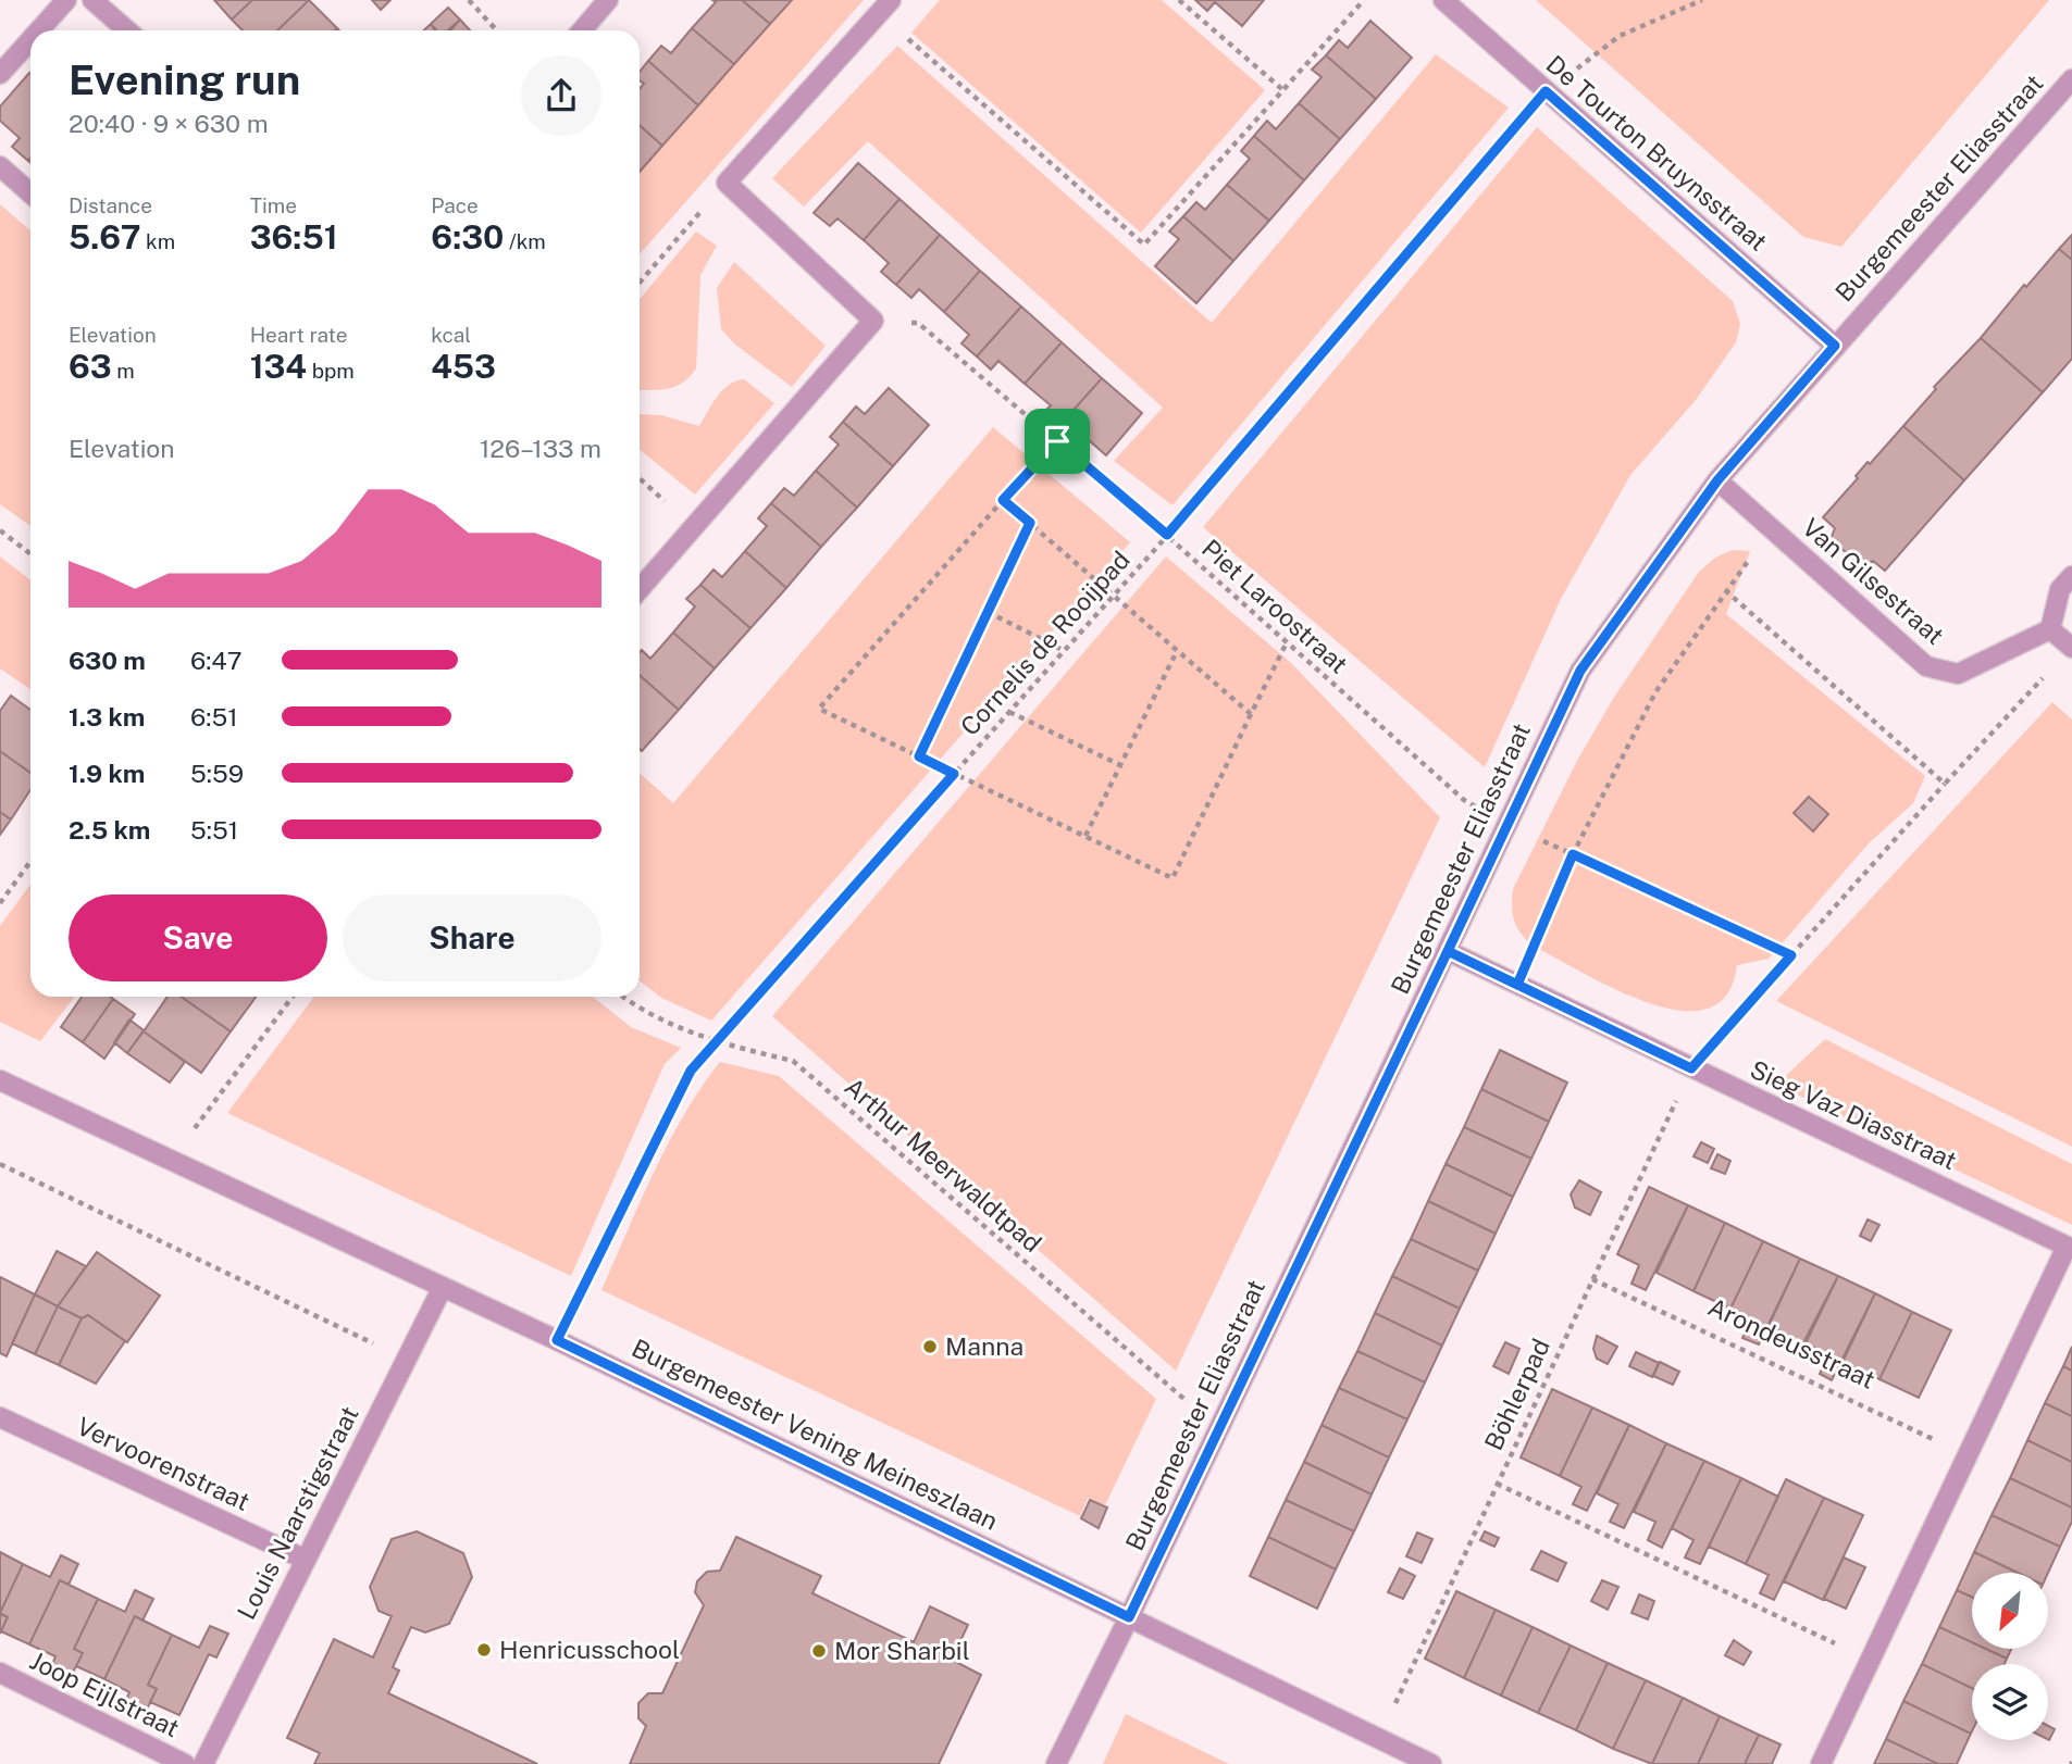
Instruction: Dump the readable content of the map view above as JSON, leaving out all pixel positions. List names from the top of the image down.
{
  "streets": {
    "street": [
      "De Tourton Bruynsstraat",
      "Burgemeester Eliasstraat",
      "Van Gilsestraat",
      "Sieg Vaz Diasstraat",
      "Burgemeester Vening Meineszlaan",
      "Vervoorenstraat",
      "Louis Naarstigstraat",
      "Joop Eijlstraat"
    ],
    "path": [
      "Piet Laroostraat",
      "Cornelis de Rooijpad",
      "Arthur Meerwaldtpad",
      "Arondeusstraat",
      "Böhlerpad"
    ]
  },
  "crossings": [
    ["De Tourton Bruynsstraat", "Burgemeester Eliasstraat"],
    ["De Tourton Bruynsstraat", "Cornelis de Rooijpad"],
    ["Burgemeester Eliasstraat", "Van Gilsestraat"],
    ["Burgemeester Eliasstraat", "Piet Laroostraat"],
    ["Burgemeester Eliasstraat", "Sieg Vaz Diasstraat"],
    ["Burgemeester Eliasstraat", "Arthur Meerwaldtpad"],
    ["Burgemeester Eliasstraat", "Burgemeester Vening Meineszlaan"],
    ["Piet Laroostraat", "Cornelis de Rooijpad"],
    ["Cornelis de Rooijpad", "Arthur Meerwaldtpad"],
    ["Cornelis de Rooijpad", "Burgemeester Vening Meineszlaan"],
    ["Sieg Vaz Diasstraat", "Böhlerpad"],
    ["Arondeusstraat", "Böhlerpad"],
    ["Böhlerpad", "Burgemeester Vening Meineszlaan"],
    ["Burgemeester Vening Meineszlaan", "Louis Naarstigstraat"],
    ["Vervoorenstraat", "Louis Naarstigstraat"]
  ],
  "places": ["Manna", "Henricusschool", "Mor Sharbil"],
  "north": "bottom left",
  "page": {
    "heading": ["Evening run", "20:40 · 9 × 630 m"],
    "stats": [
      ["Distance", "5.67 km"],
      ["Time", "36:51"],
      ["Pace", "6:30 /km"],
      ["Elevation", "63 m"],
      ["Heart rate", "134 bpm"],
      ["kcal", "453"]
    ],
    "chart": ["Elevation", "126–133 m"],
    "list": [
      {
        "name": "630 m",
        "note": "6:47"
      },
      {
        "name": "1.3 km",
        "note": "6:51"
      },
      {
        "name": "1.9 km",
        "note": "5:59"
      },
      {
        "name": "2.5 km",
        "note": "5:51"
      }
    ],
    "buttons": ["Save", "Share"]
  }
}
